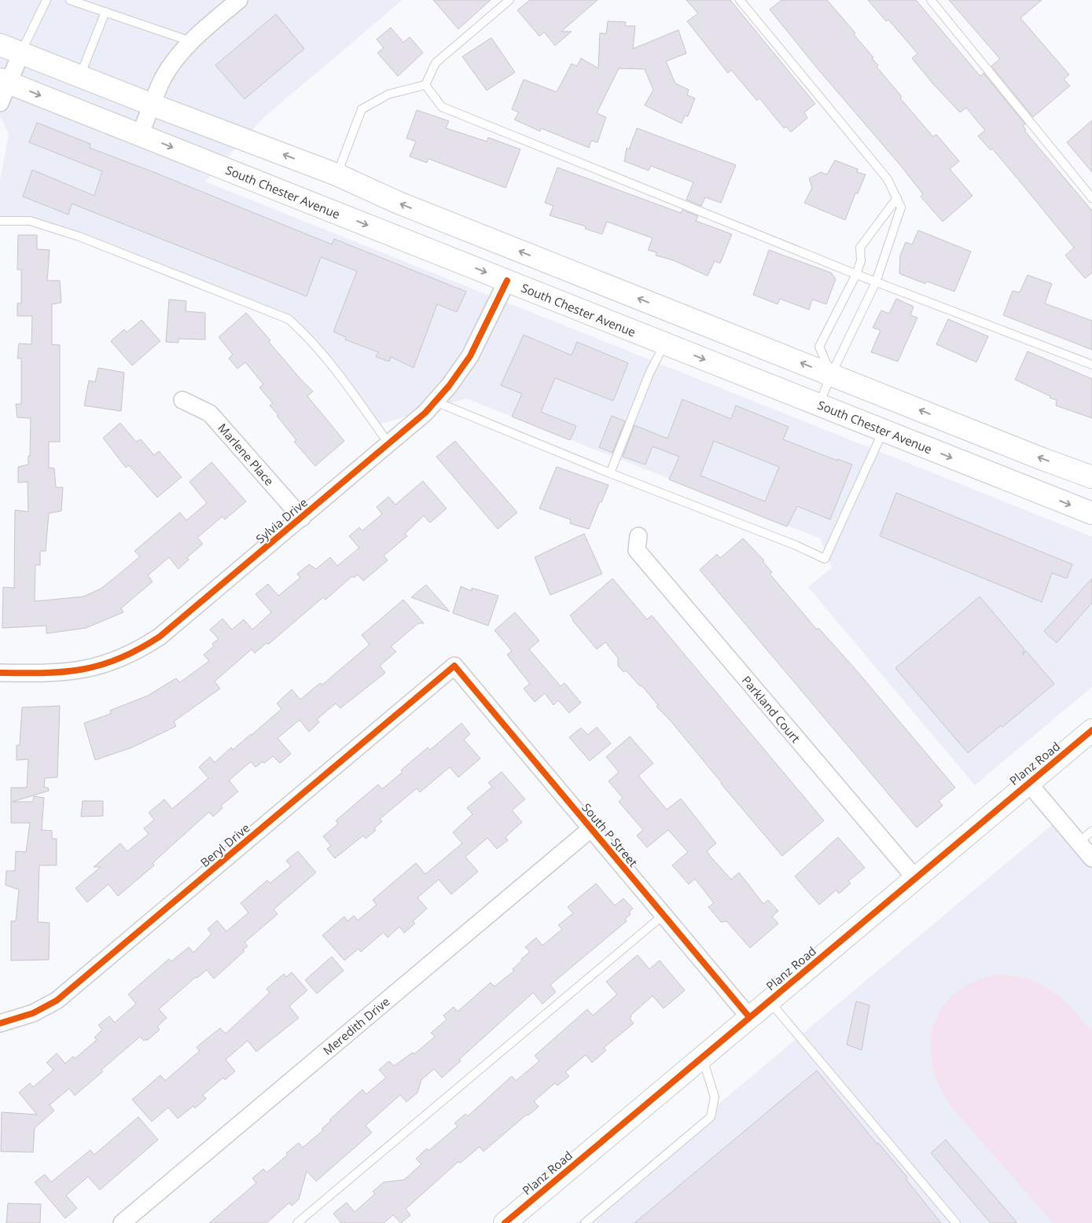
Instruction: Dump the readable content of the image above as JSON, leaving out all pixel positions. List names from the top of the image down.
{
  "streets": {
    "main road": ["South Chester Avenue", "Planz Road"],
    "street": [
      "Marlene Place",
      "Sylvia Drive",
      "Parkland Court",
      "South P Street",
      "Beryl Drive",
      "Meredith Drive"
    ]
  },
  "crossings": [
    ["South Chester Avenue", "Sylvia Drive"],
    ["Marlene Place", "Sylvia Drive"],
    ["Parkland Court", "Planz Road"],
    ["Planz Road", "South P Street"],
    ["South P Street", "Beryl Drive"],
    ["South P Street", "Meredith Drive"]
  ]
}
